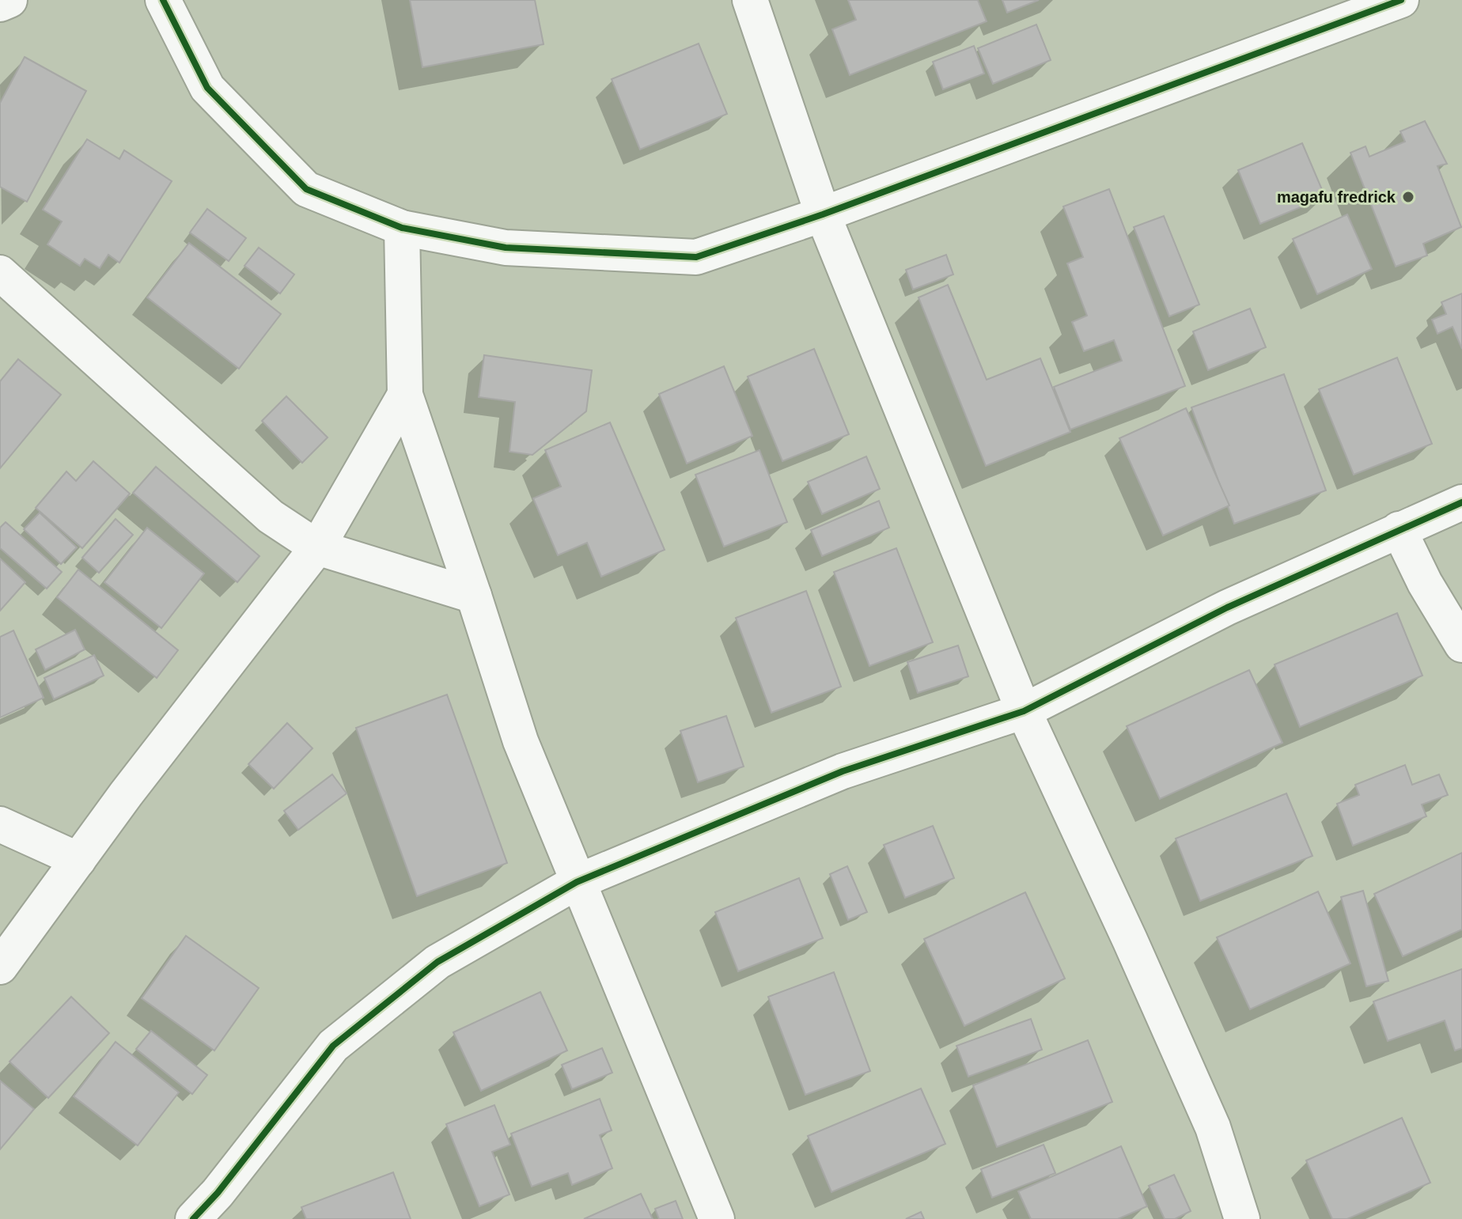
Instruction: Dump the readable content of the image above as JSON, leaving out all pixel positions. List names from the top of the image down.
{
  "places": ["magafu fredrick"]
}
